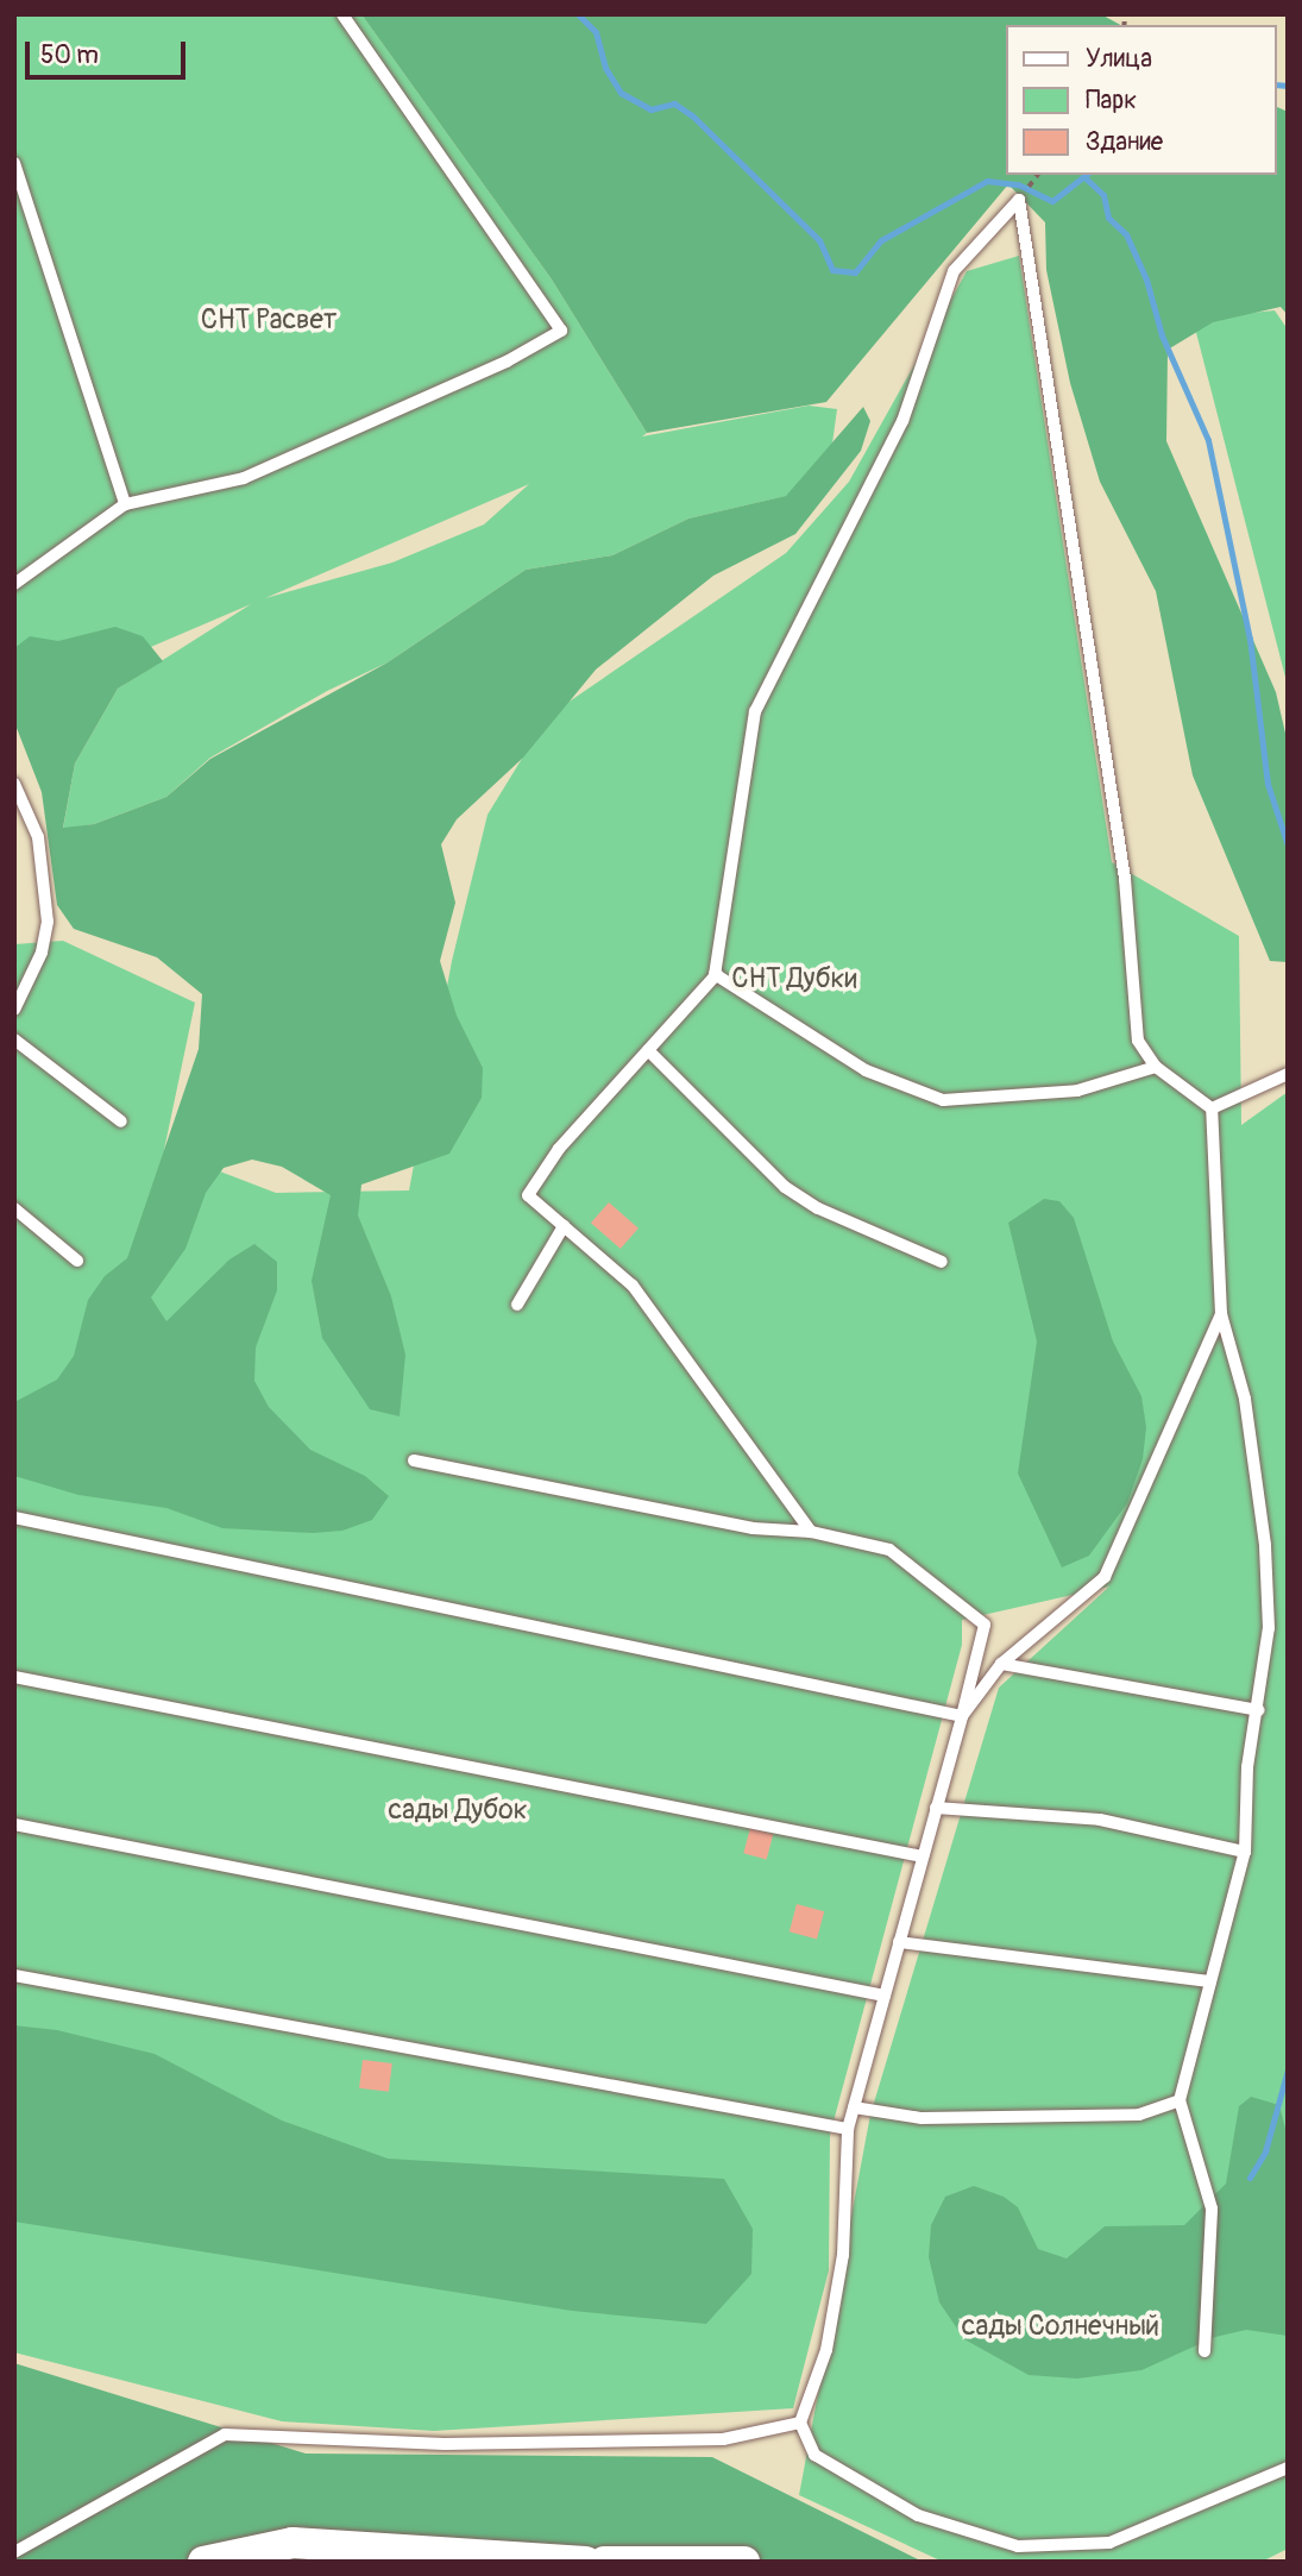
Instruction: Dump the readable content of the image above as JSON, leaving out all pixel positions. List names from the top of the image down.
{
  "parks": [
    "СНТ Расвет",
    "СНТ Дубки",
    "сады Дубок",
    "сады Солнечный"
  ],
  "legend": ["Улица", "Парк", "Здание"],
  "scale_bar": "50 m"
}
